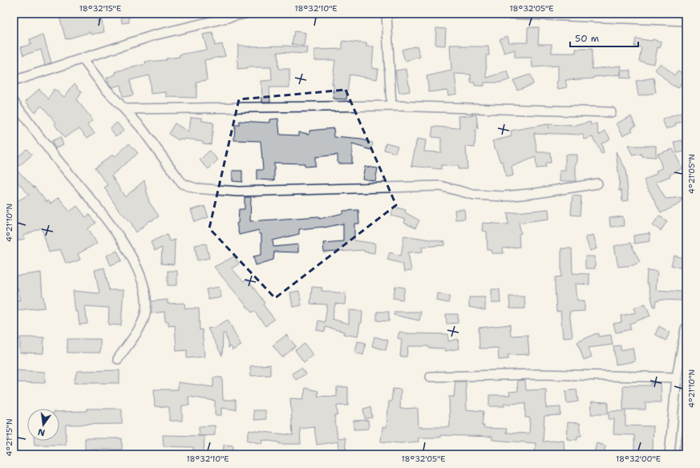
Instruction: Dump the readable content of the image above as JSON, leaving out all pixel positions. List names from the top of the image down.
{
  "scale_bar": "50 m",
  "north": "bottom",
  "coordinates": [
    "18°32'15\"E",
    "18°32'10\"E",
    "18°32'05\"E",
    "4°21'05\"N",
    "4°21'10\"N",
    "4°21'15\"N",
    "18°32'00\"E"
  ]
}
